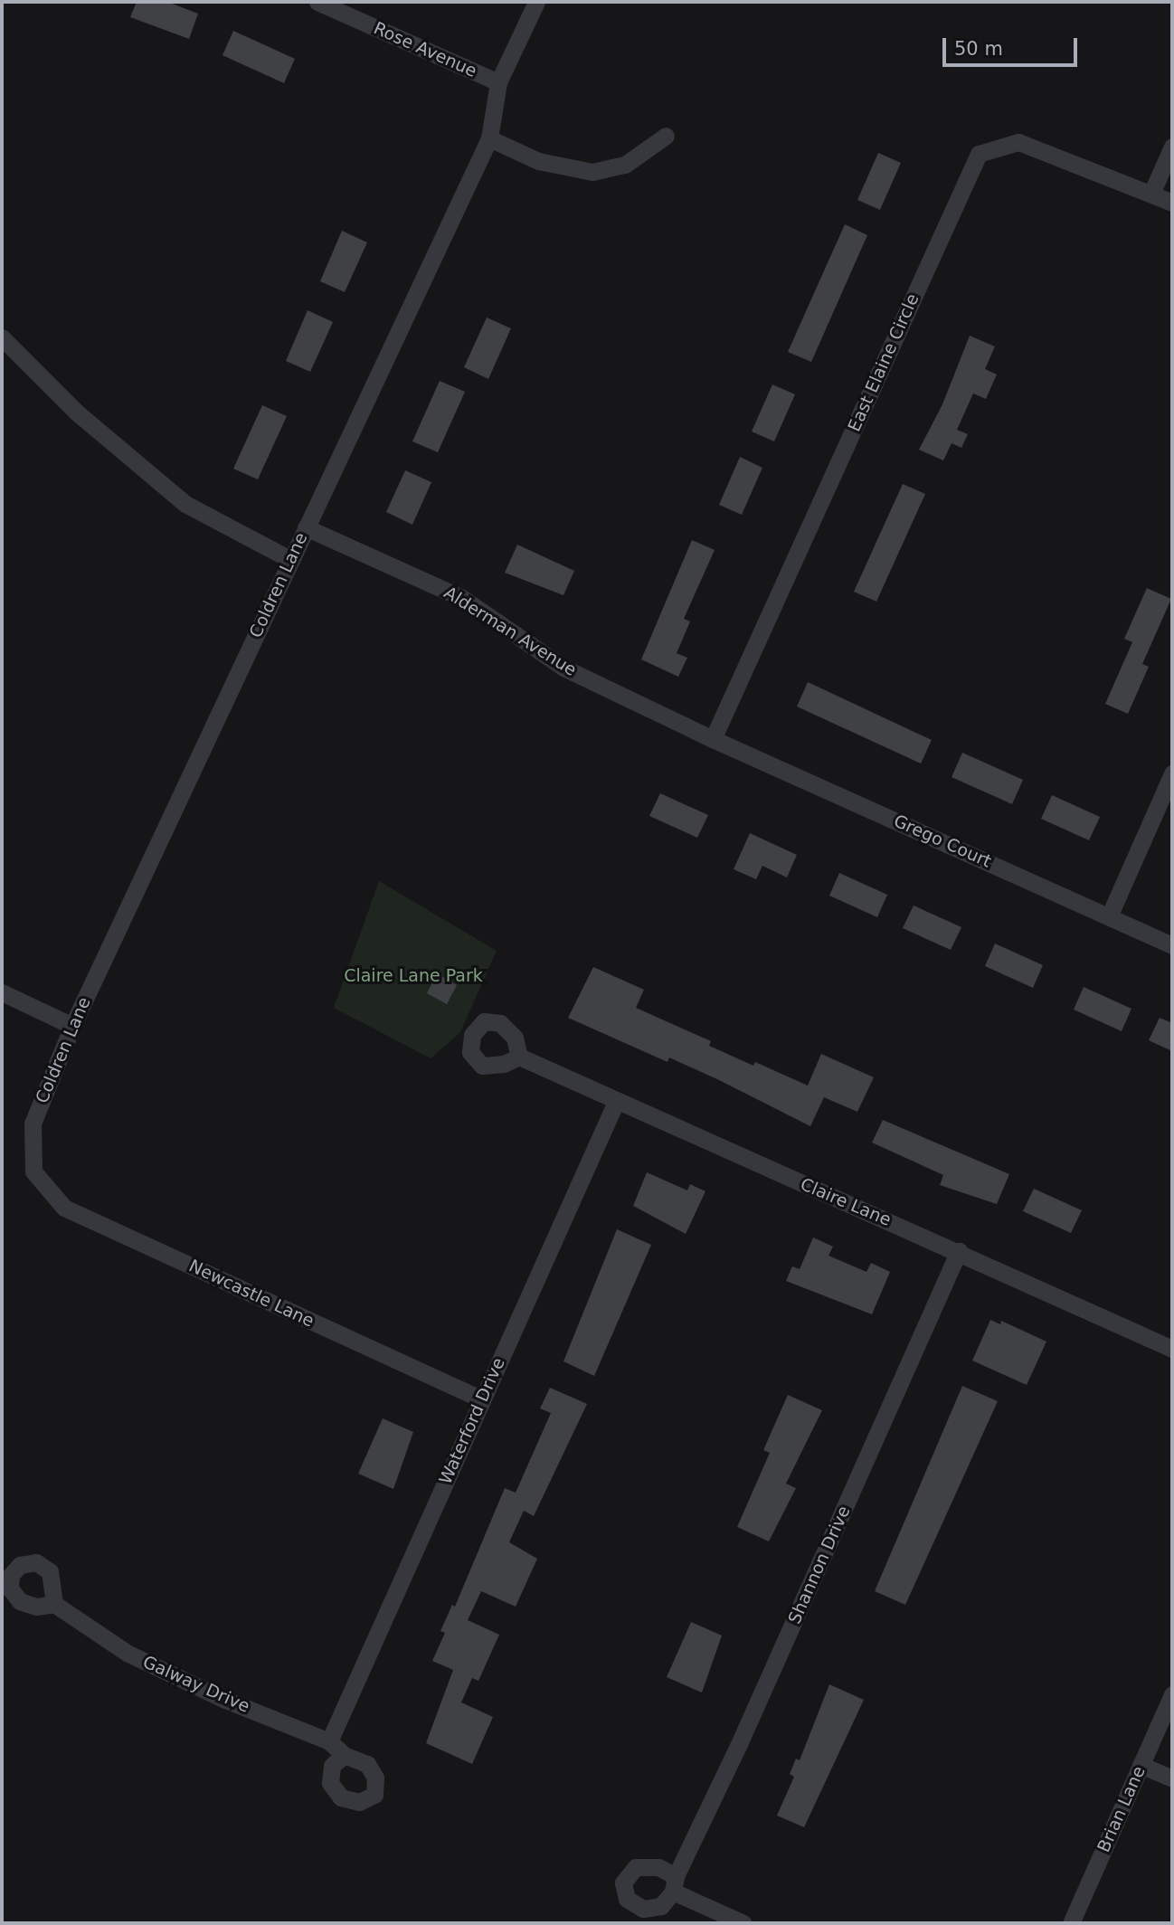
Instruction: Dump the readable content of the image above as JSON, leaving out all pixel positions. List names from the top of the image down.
{
  "streets": {
    "street": [
      "Rose Avenue",
      "East Elaine Circle",
      "Coldren Lane",
      "Alderman Avenue",
      "Grego Court",
      "Claire Lane",
      "Newcastle Lane",
      "Waterford Drive",
      "Shannon Drive",
      "Galway Drive",
      "Brian Lane"
    ]
  },
  "crossings": [
    ["Rose Avenue", "Coldren Lane"],
    ["East Elaine Circle", "Alderman Avenue"],
    ["East Elaine Circle", "Grego Court"],
    ["Coldren Lane", "Alderman Avenue"],
    ["Coldren Lane", "Newcastle Lane"],
    ["Alderman Avenue", "Grego Court"],
    ["Claire Lane", "Waterford Drive"],
    ["Claire Lane", "Shannon Drive"],
    ["Newcastle Lane", "Waterford Drive"],
    ["Waterford Drive", "Galway Drive"]
  ],
  "parks": ["Claire Lane Park"],
  "scale_bar": "50 m"
}
